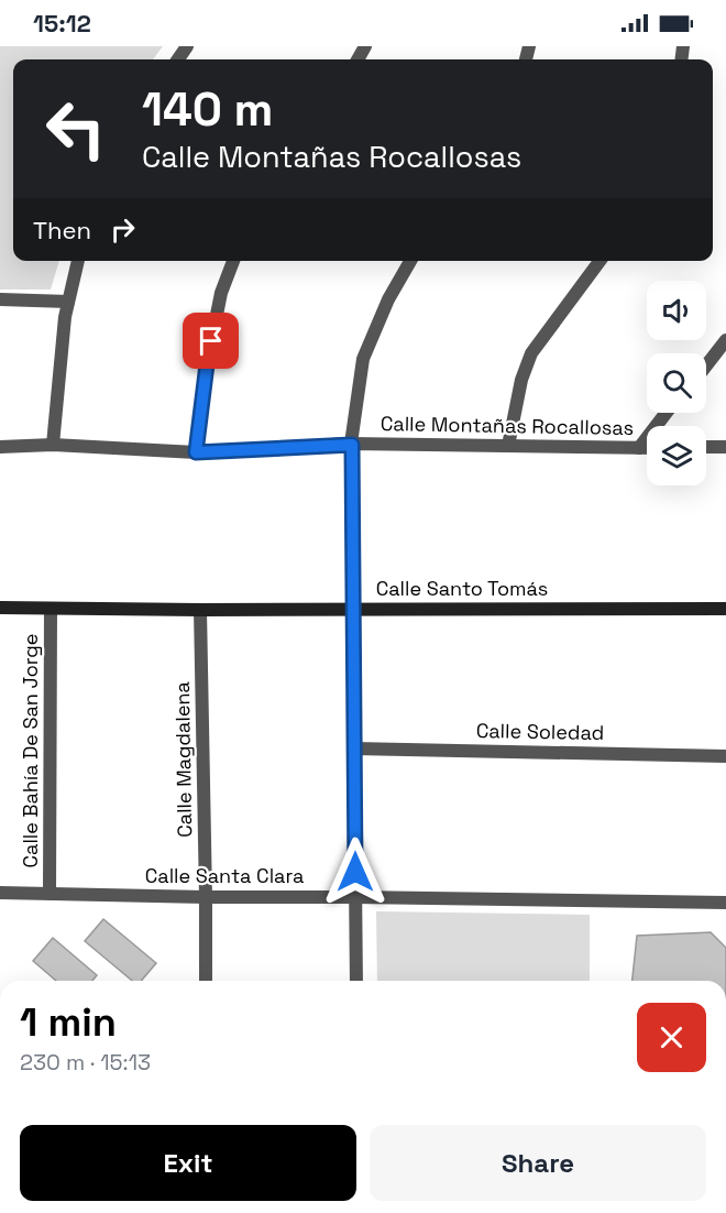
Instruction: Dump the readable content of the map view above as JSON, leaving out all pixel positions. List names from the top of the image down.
{
  "streets": {
    "street": [
      "Calle Montañas Rocallosas",
      "Calle Santo Tomás",
      "Calle Soledad",
      "Calle Bahía De San Jorge",
      "Calle Magdalena",
      "Calle Santa Clara"
    ]
  },
  "crossings": [
    ["Calle Santo Tomás", "Calle Bahía De San Jorge"],
    ["Calle Santo Tomás", "Calle Magdalena"],
    ["Calle Bahía De San Jorge", "Calle Santa Clara"],
    ["Calle Magdalena", "Calle Santa Clara"]
  ],
  "page": {
    "status": "15:12",
    "turn": ["140 m", "Calle Montañas Rocallosas"],
    "then": "Then",
    "heading": ["1 min", "230 m · 15:13"],
    "buttons": ["Exit", "Share"]
  }
}
